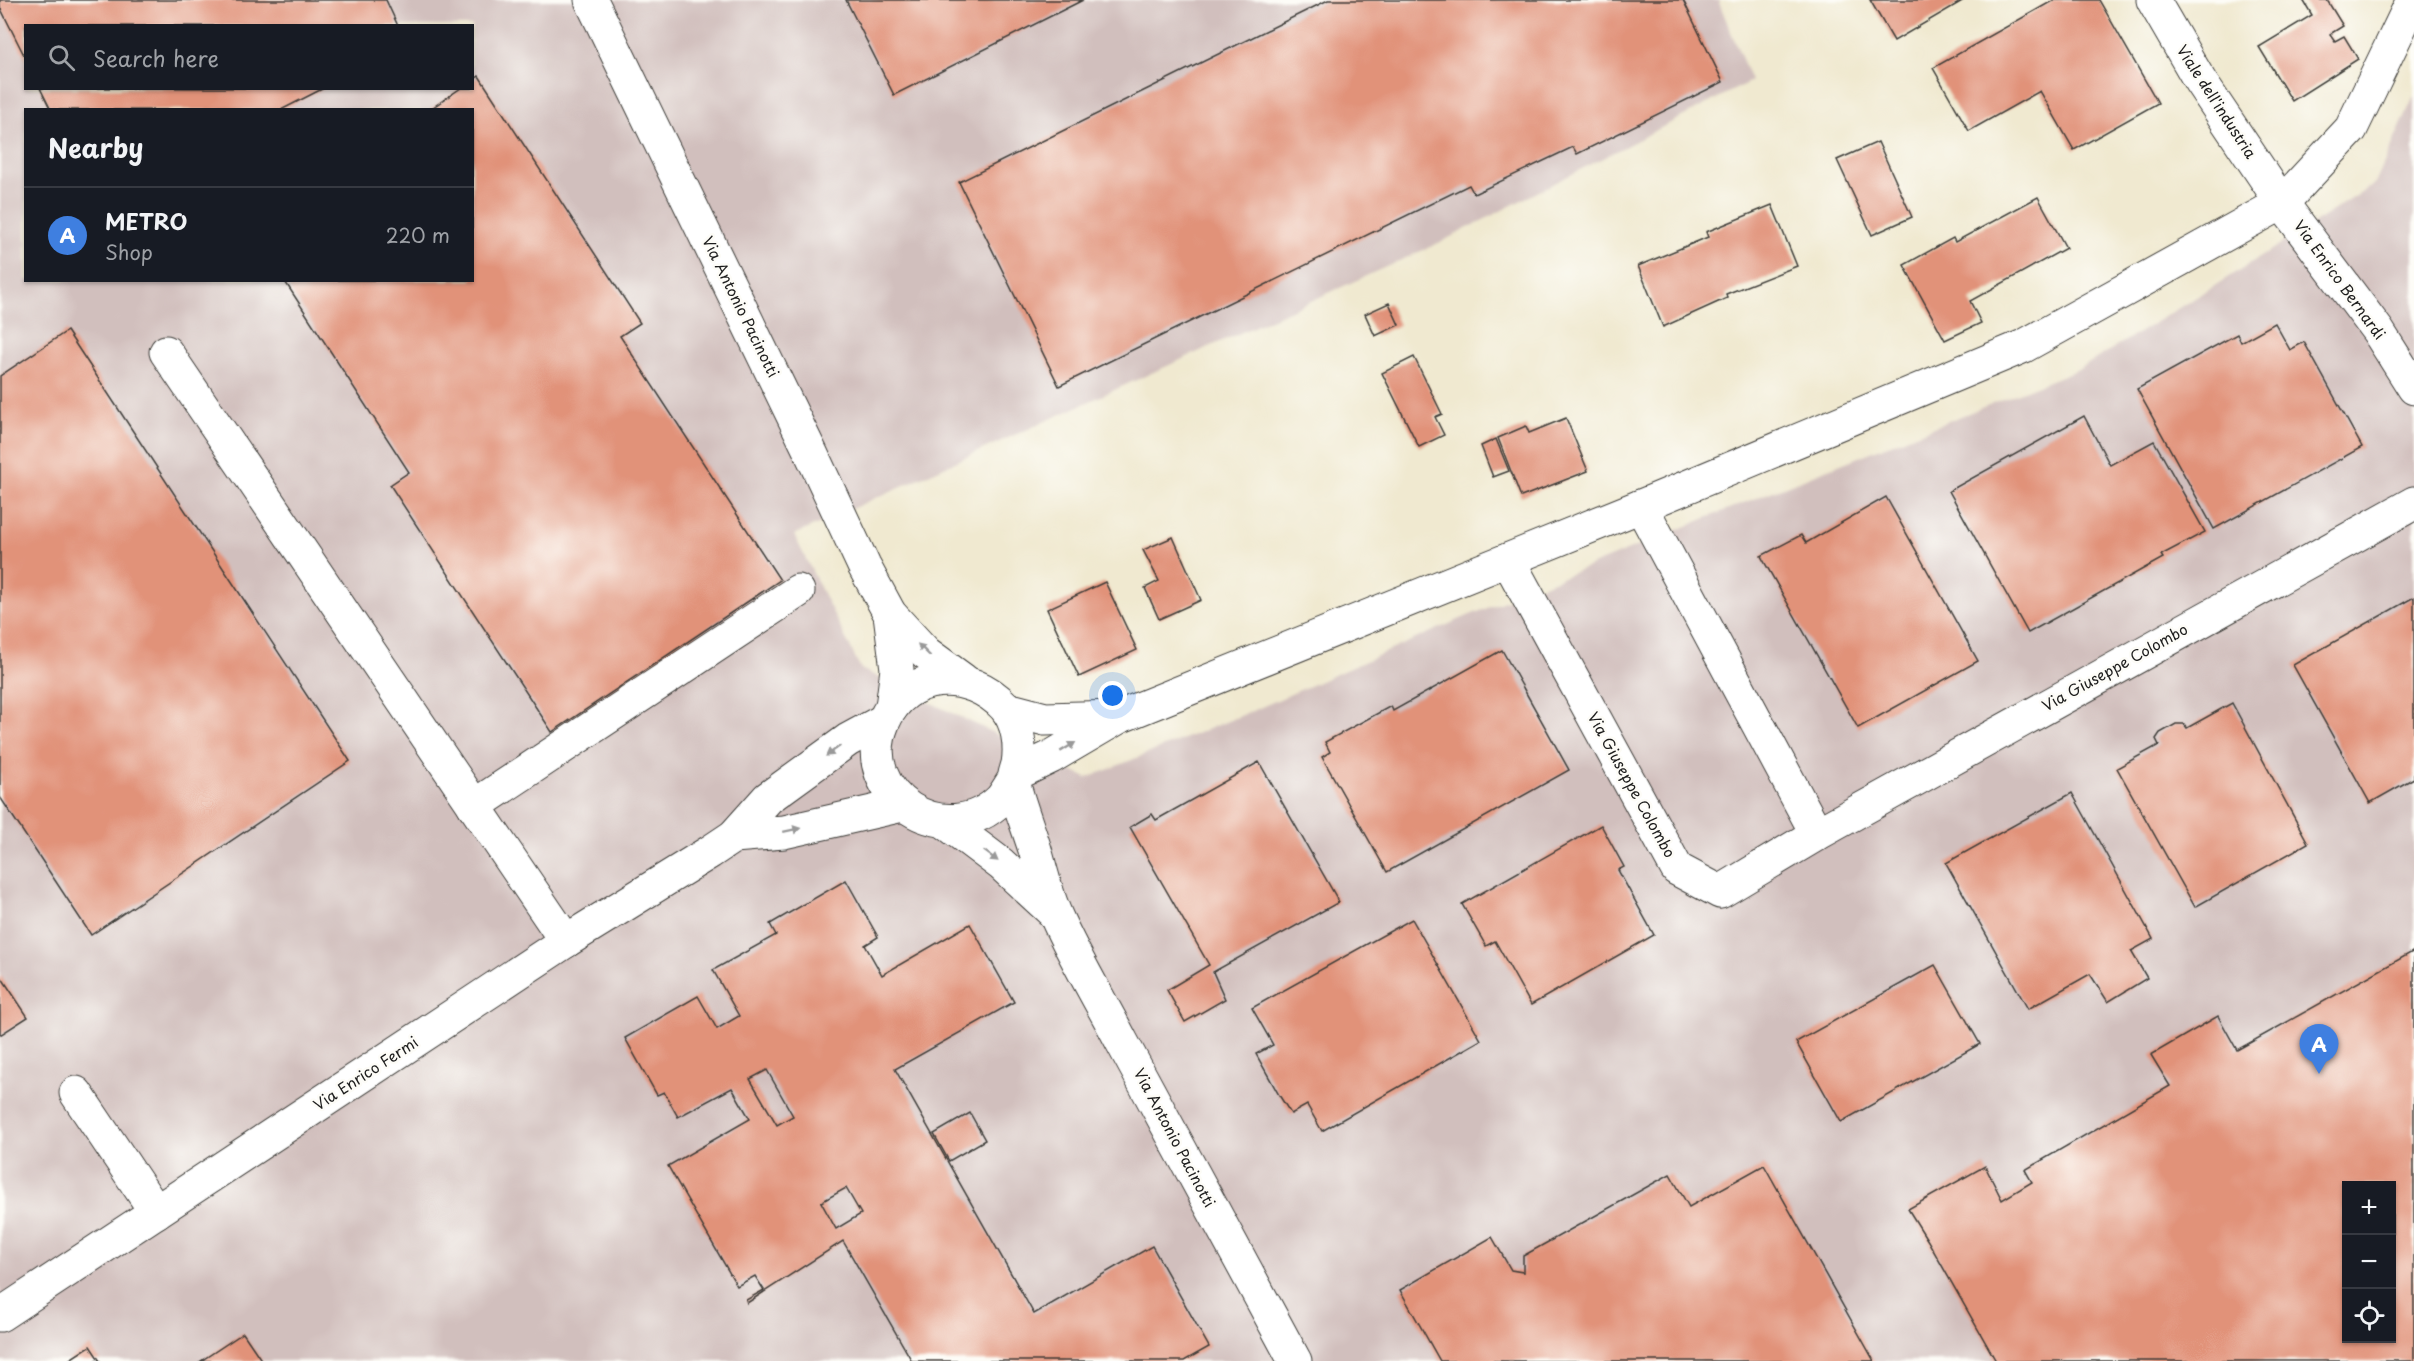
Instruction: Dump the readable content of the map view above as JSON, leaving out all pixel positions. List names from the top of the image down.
{
  "streets": {
    "street": [
      "Viale dell'industria",
      "Via Enrico Bernardi",
      "Via Antonio Pacinotti",
      "Via Giuseppe Colombo",
      "Via Enrico Fermi"
    ]
  },
  "crossings": [
    ["Viale dell'industria", "Via Enrico Bernardi"]
  ],
  "page": {
    "search": "Search here",
    "heading": "Nearby",
    "list": [
      {
        "mark": "A",
        "name": "METRO",
        "note": "Shop",
        "value": "220 m"
      }
    ],
    "pins": "A",
    "map_buttons": ["+", "−"]
  }
}
